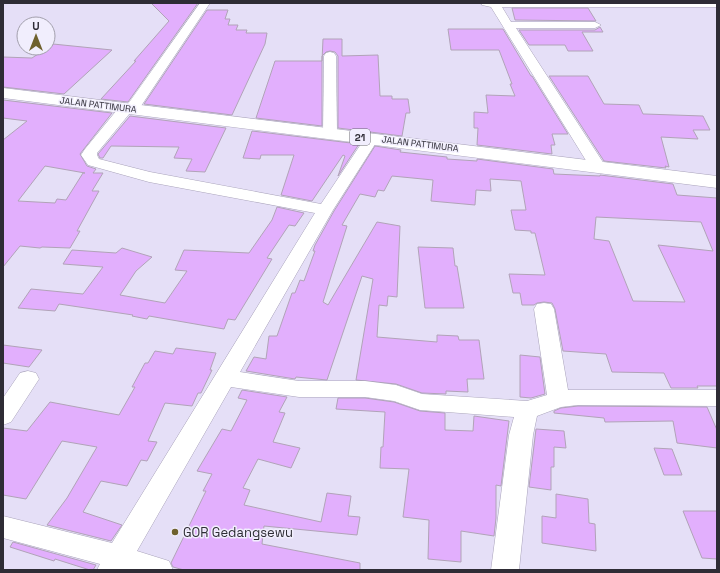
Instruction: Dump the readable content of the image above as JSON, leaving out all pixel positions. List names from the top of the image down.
{
  "streets": {
    "highway": ["JALAN PATTIMURA", "21"]
  },
  "places": ["GOR Gedangsewu"],
  "north": "top"
}
